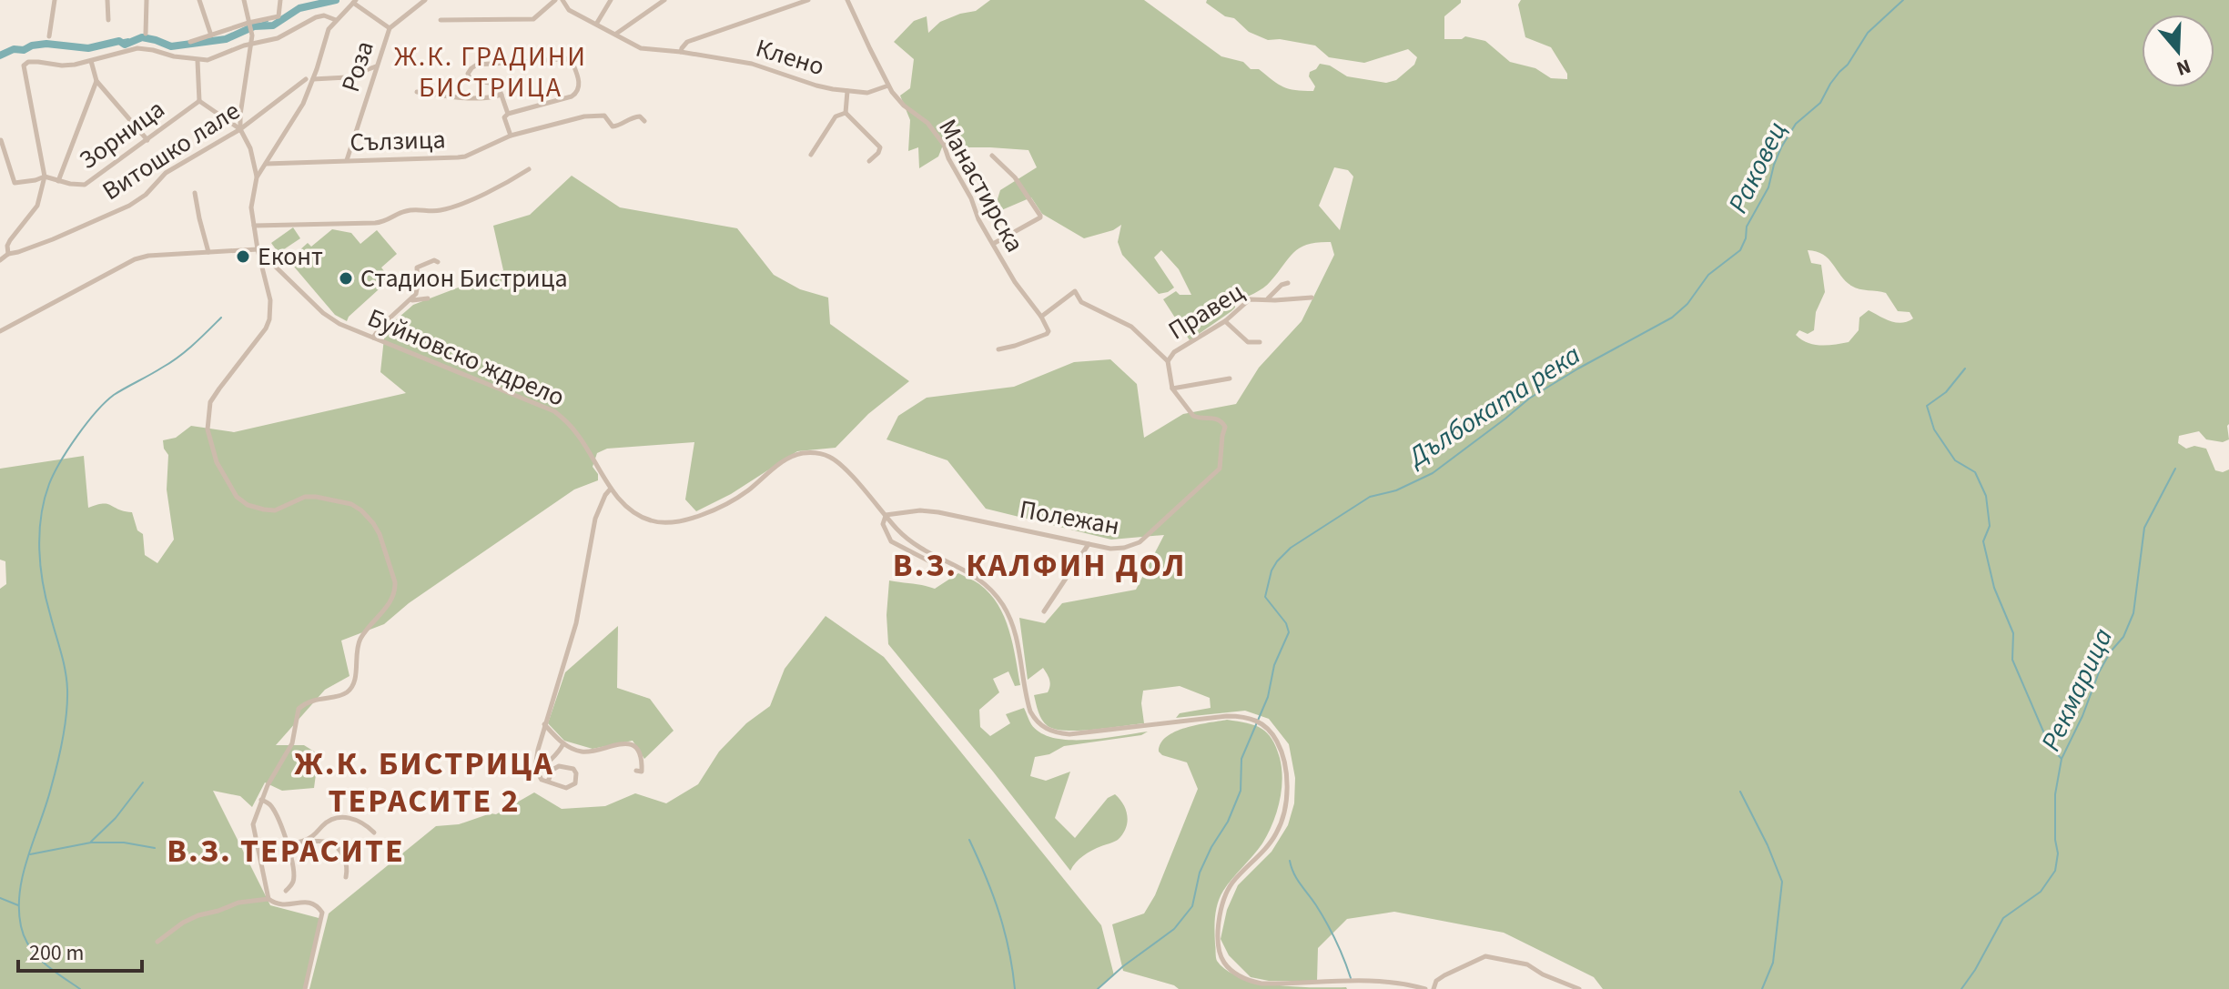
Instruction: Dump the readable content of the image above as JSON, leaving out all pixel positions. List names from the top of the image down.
{
  "streets": {
    "street": [
      "Клено",
      "Роза",
      "Зорница",
      "Сълзица",
      "Витошко лале",
      "Манастирска",
      "Правец",
      "Буйновско ждрело",
      "Полежан"
    ]
  },
  "crossings": [
    ["Клено", "Манастирска"],
    ["Роза", "Сълзица"],
    ["Зорница", "Витошко лале"],
    ["Буйновско ждрело", "Полежан"]
  ],
  "districts": [
    "Ж.К. ГРАДИНИ БИСТРИЦА",
    "В.З. КАЛФИН ДОЛ",
    "Ж.К. БИСТРИЦА ТЕРАСИТЕ 2",
    "В.З. ТЕРАСИТЕ"
  ],
  "water": ["Раковец", "Дълбоката река", "Рекмарица"],
  "places": ["Еконт", "Стадион Бистрица"],
  "scale_bar": "200 m",
  "north": "bottom"
}
